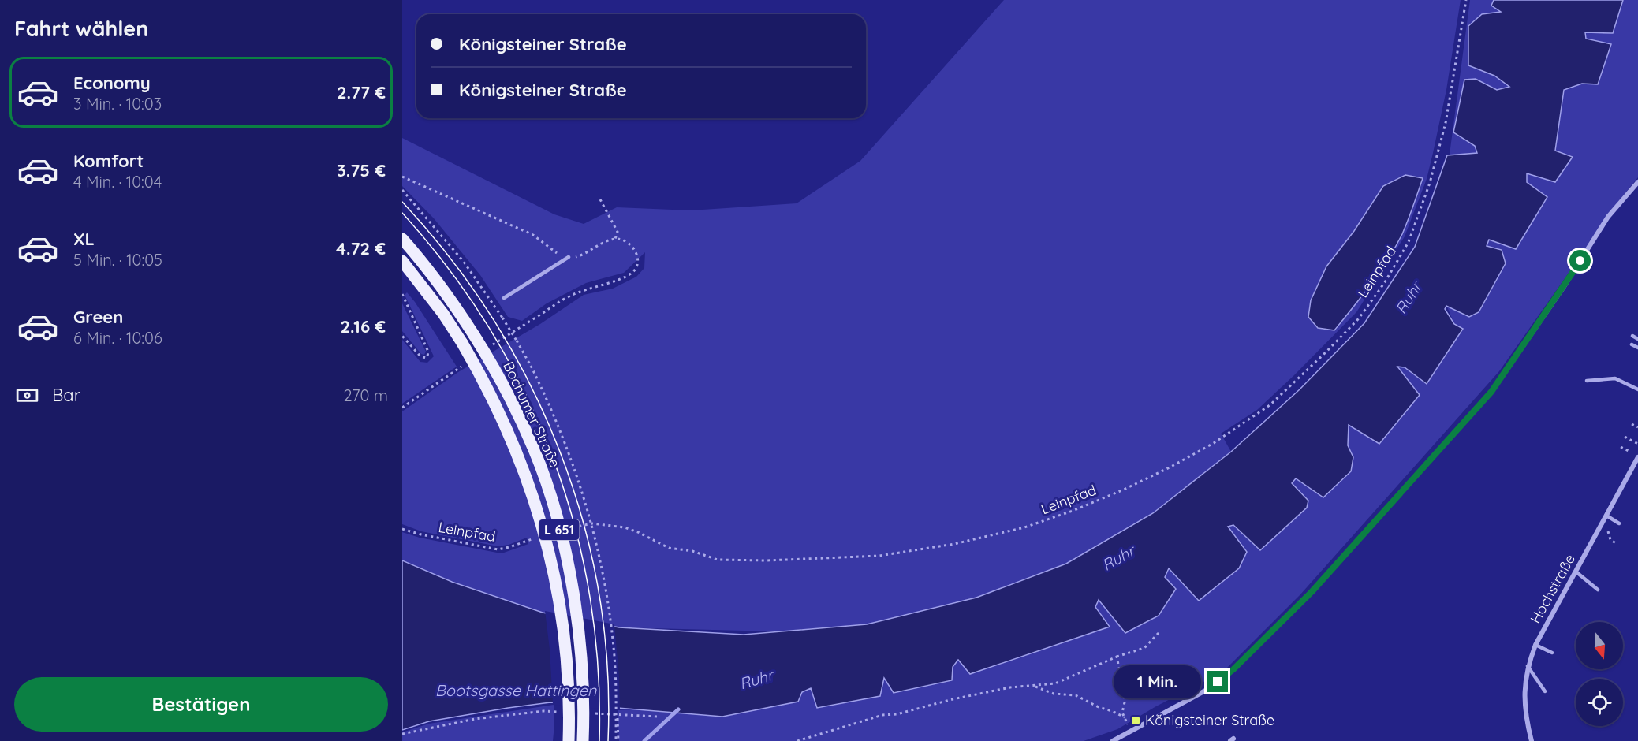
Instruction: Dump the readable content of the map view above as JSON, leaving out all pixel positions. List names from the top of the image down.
{
  "streets": {
    "main road": ["Bochumer Straße", "L 651"],
    "street": ["Hochstraße"],
    "path": ["Leinpfad"]
  },
  "water": ["Ruhr", "Bootsgasse Hattingen"],
  "places": {
    "transit": ["Königsteiner Straße"]
  },
  "north": "bottom",
  "page": {
    "heading": "Fahrt wählen",
    "banner": ["Königsteiner Straße", "Königsteiner Straße"],
    "list": [
      {
        "name": "Economy",
        "note": "3 Min. · 10:03",
        "value": "2.77 €"
      },
      {
        "name": "Komfort",
        "note": "4 Min. · 10:04",
        "value": "3.75 €"
      },
      {
        "name": "XL",
        "note": "5 Min. · 10:05",
        "value": "4.72 €"
      },
      {
        "name": "Green",
        "note": "6 Min. · 10:06",
        "value": "2.16 €"
      }
    ],
    "pay": ["Bar", "270 m"],
    "bubble": "1 Min.",
    "buttons": "Bestätigen"
  }
}
